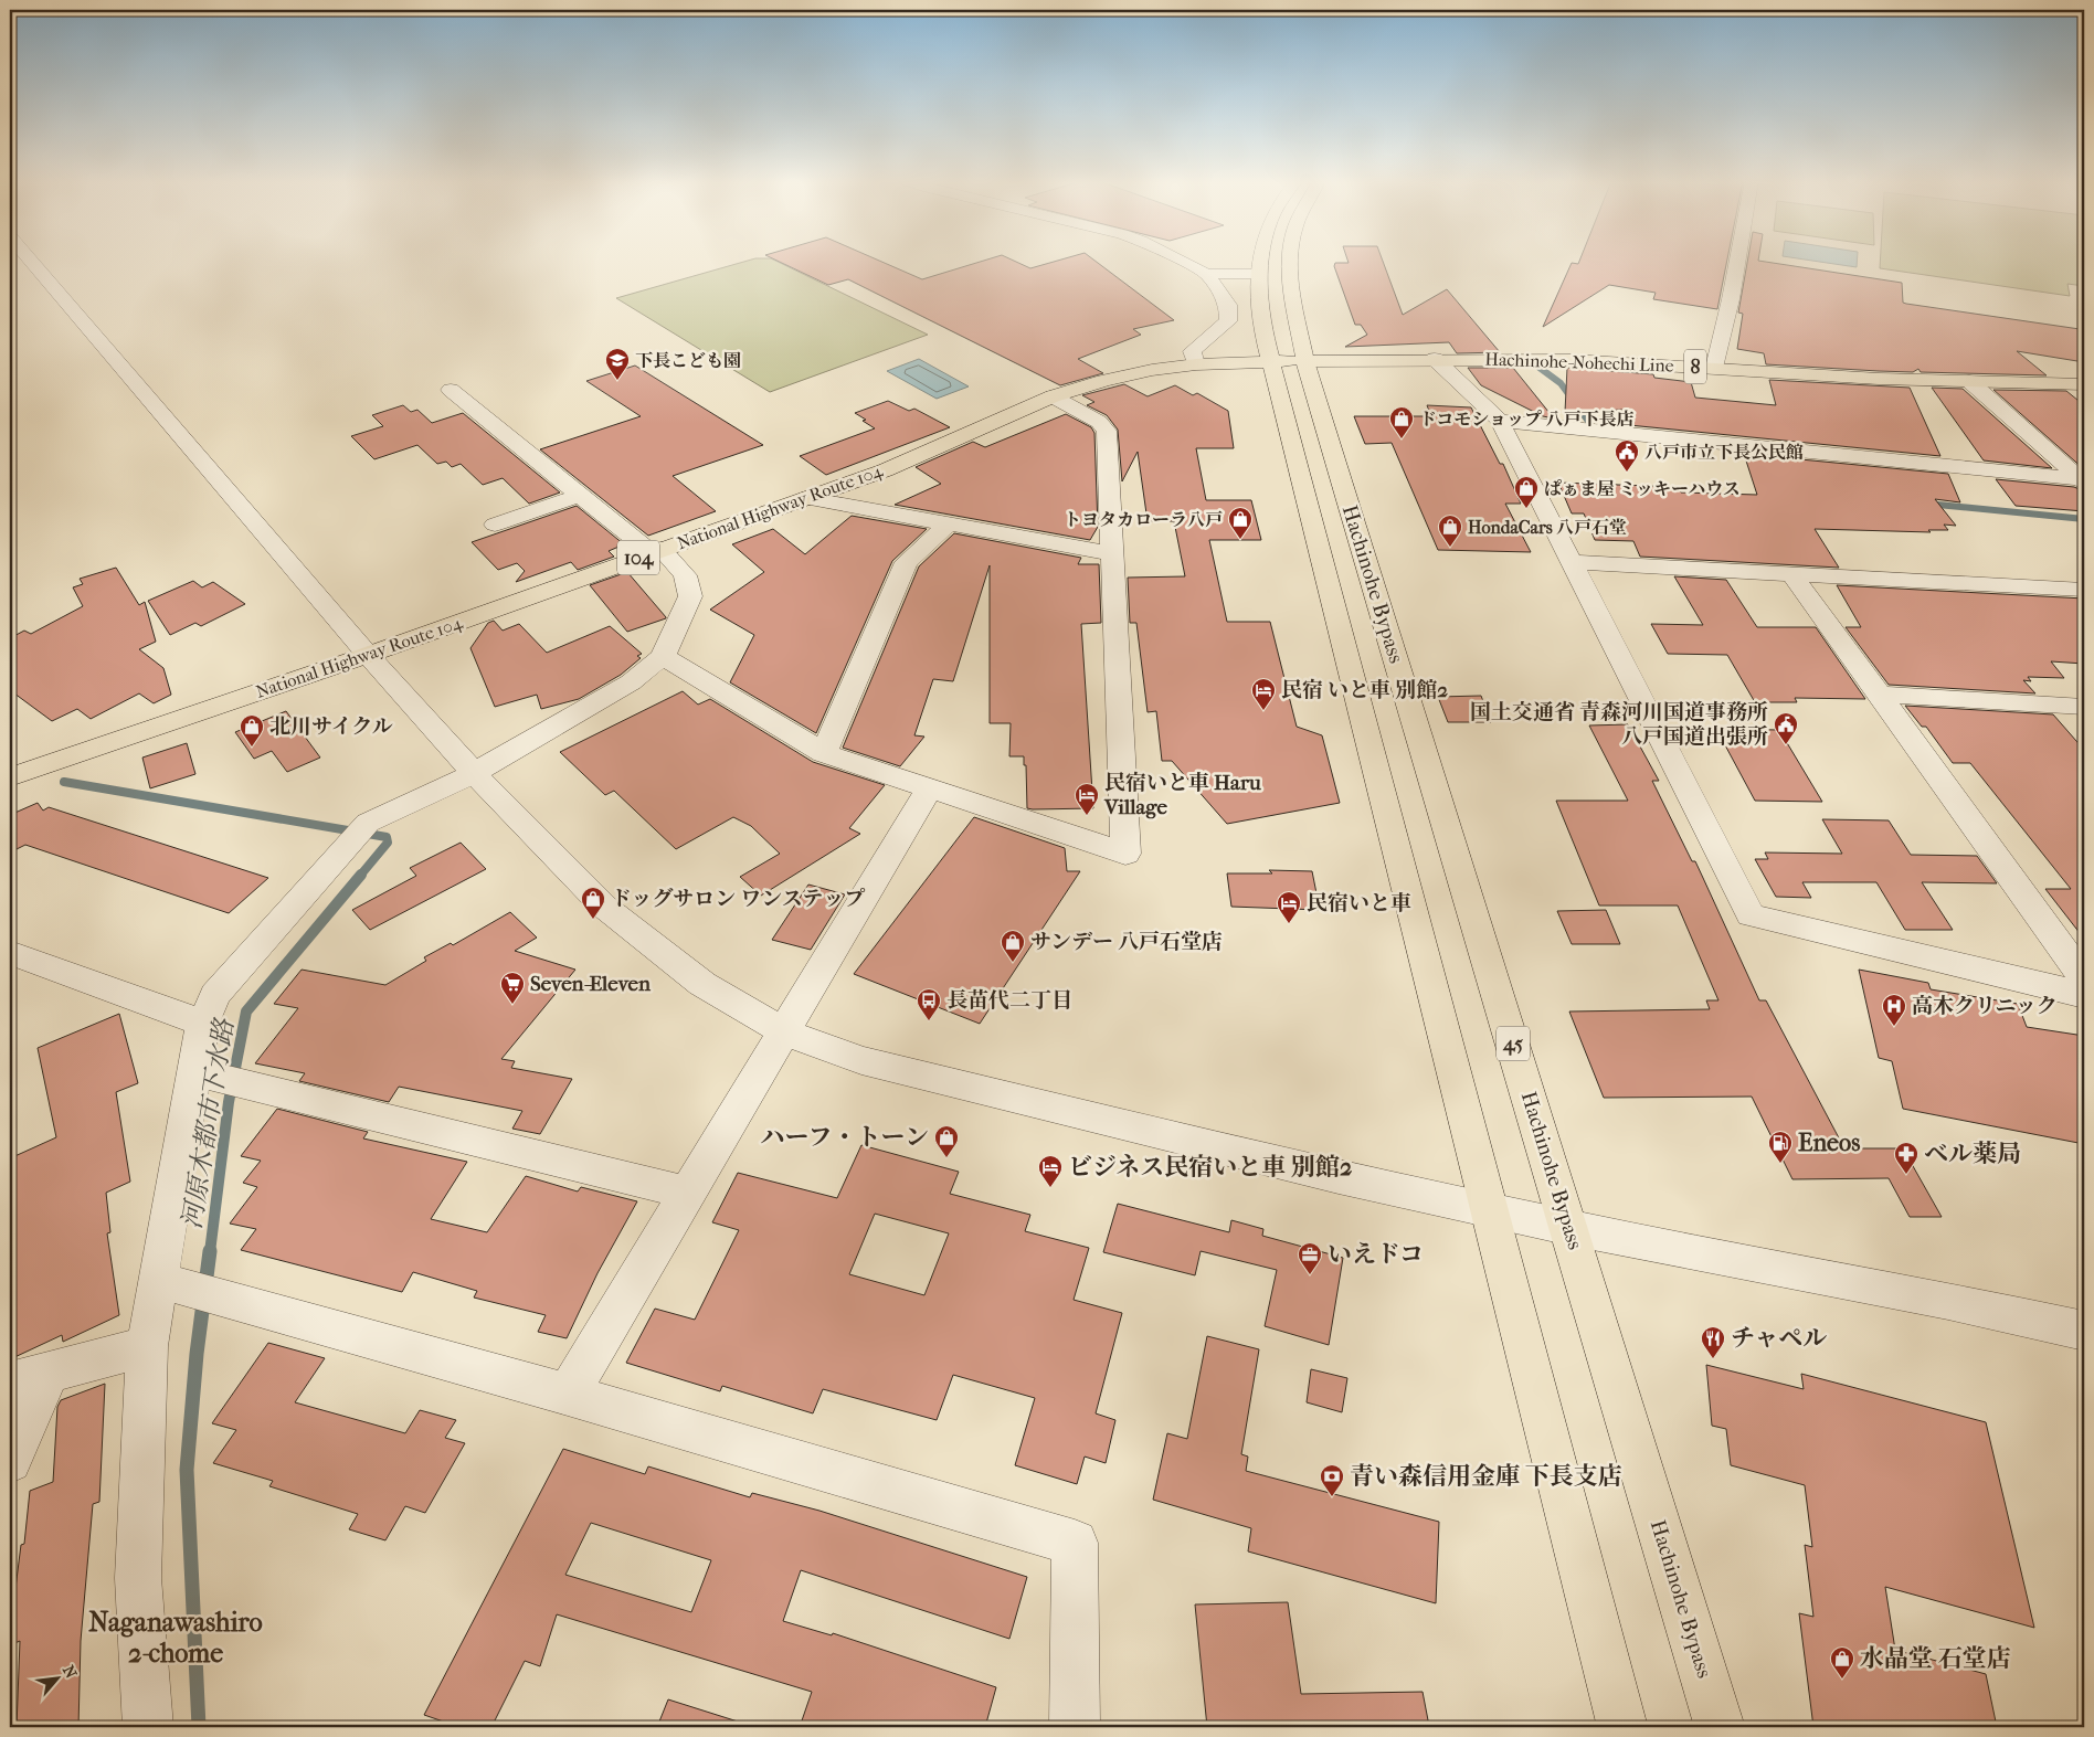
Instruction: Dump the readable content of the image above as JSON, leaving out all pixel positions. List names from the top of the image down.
{
  "streets": {
    "main road": [
      "Hachinohe-Nohechi Line",
      "8",
      "National Highway Route 104",
      "104",
      "Hachinohe Bypass",
      "45"
    ]
  },
  "crossings": [
    ["Hachinohe-Nohechi Line", "National Highway Route 104"],
    ["Hachinohe-Nohechi Line", "Hachinohe Bypass"],
    ["Hachinohe-Nohechi Line", "45"],
    ["National Highway Route 104", "Hachinohe Bypass"],
    ["National Highway Route 104", "45"],
    ["Hachinohe Bypass", "45"]
  ],
  "districts": ["Naganawashiro 2-chome"],
  "water": ["河原木都市下水路"],
  "places": {
    "school or university": ["下長こども園"],
    "shop": [
      "ドコモショップ 八戸下長店",
      "ぱぁま屋 ミッキーハウス",
      "トヨタカローラ八戸",
      "HondaCars 八戸石堂",
      "北川サイクル",
      "ドッグサロン ワンステップ",
      "サンデー 八戸石堂店",
      "ハーフ・トーン",
      "水晶堂 石堂店"
    ],
    "public building": ["八戸市立下長公民館", "国土交通省 青森河川国道事務所 八戸国道出張所"],
    "hotel": [
      "民宿 いと車 別館2",
      "民宿いと車 Haru Village",
      "民宿いと車",
      "ビジネス民宿いと車 別館2"
    ],
    "supermarket": ["Seven-Eleven"],
    "bus stop": ["長苗代二丁目"],
    "hospital": ["高木クリニック"],
    "fuel station": ["Eneos"],
    "pharmacy": ["ベル薬局"],
    "office": ["いえドコ"],
    "restaurant": ["チャペル"],
    "bank": ["青い森信用金庫 下長支店"]
  },
  "north": "top right"
}
